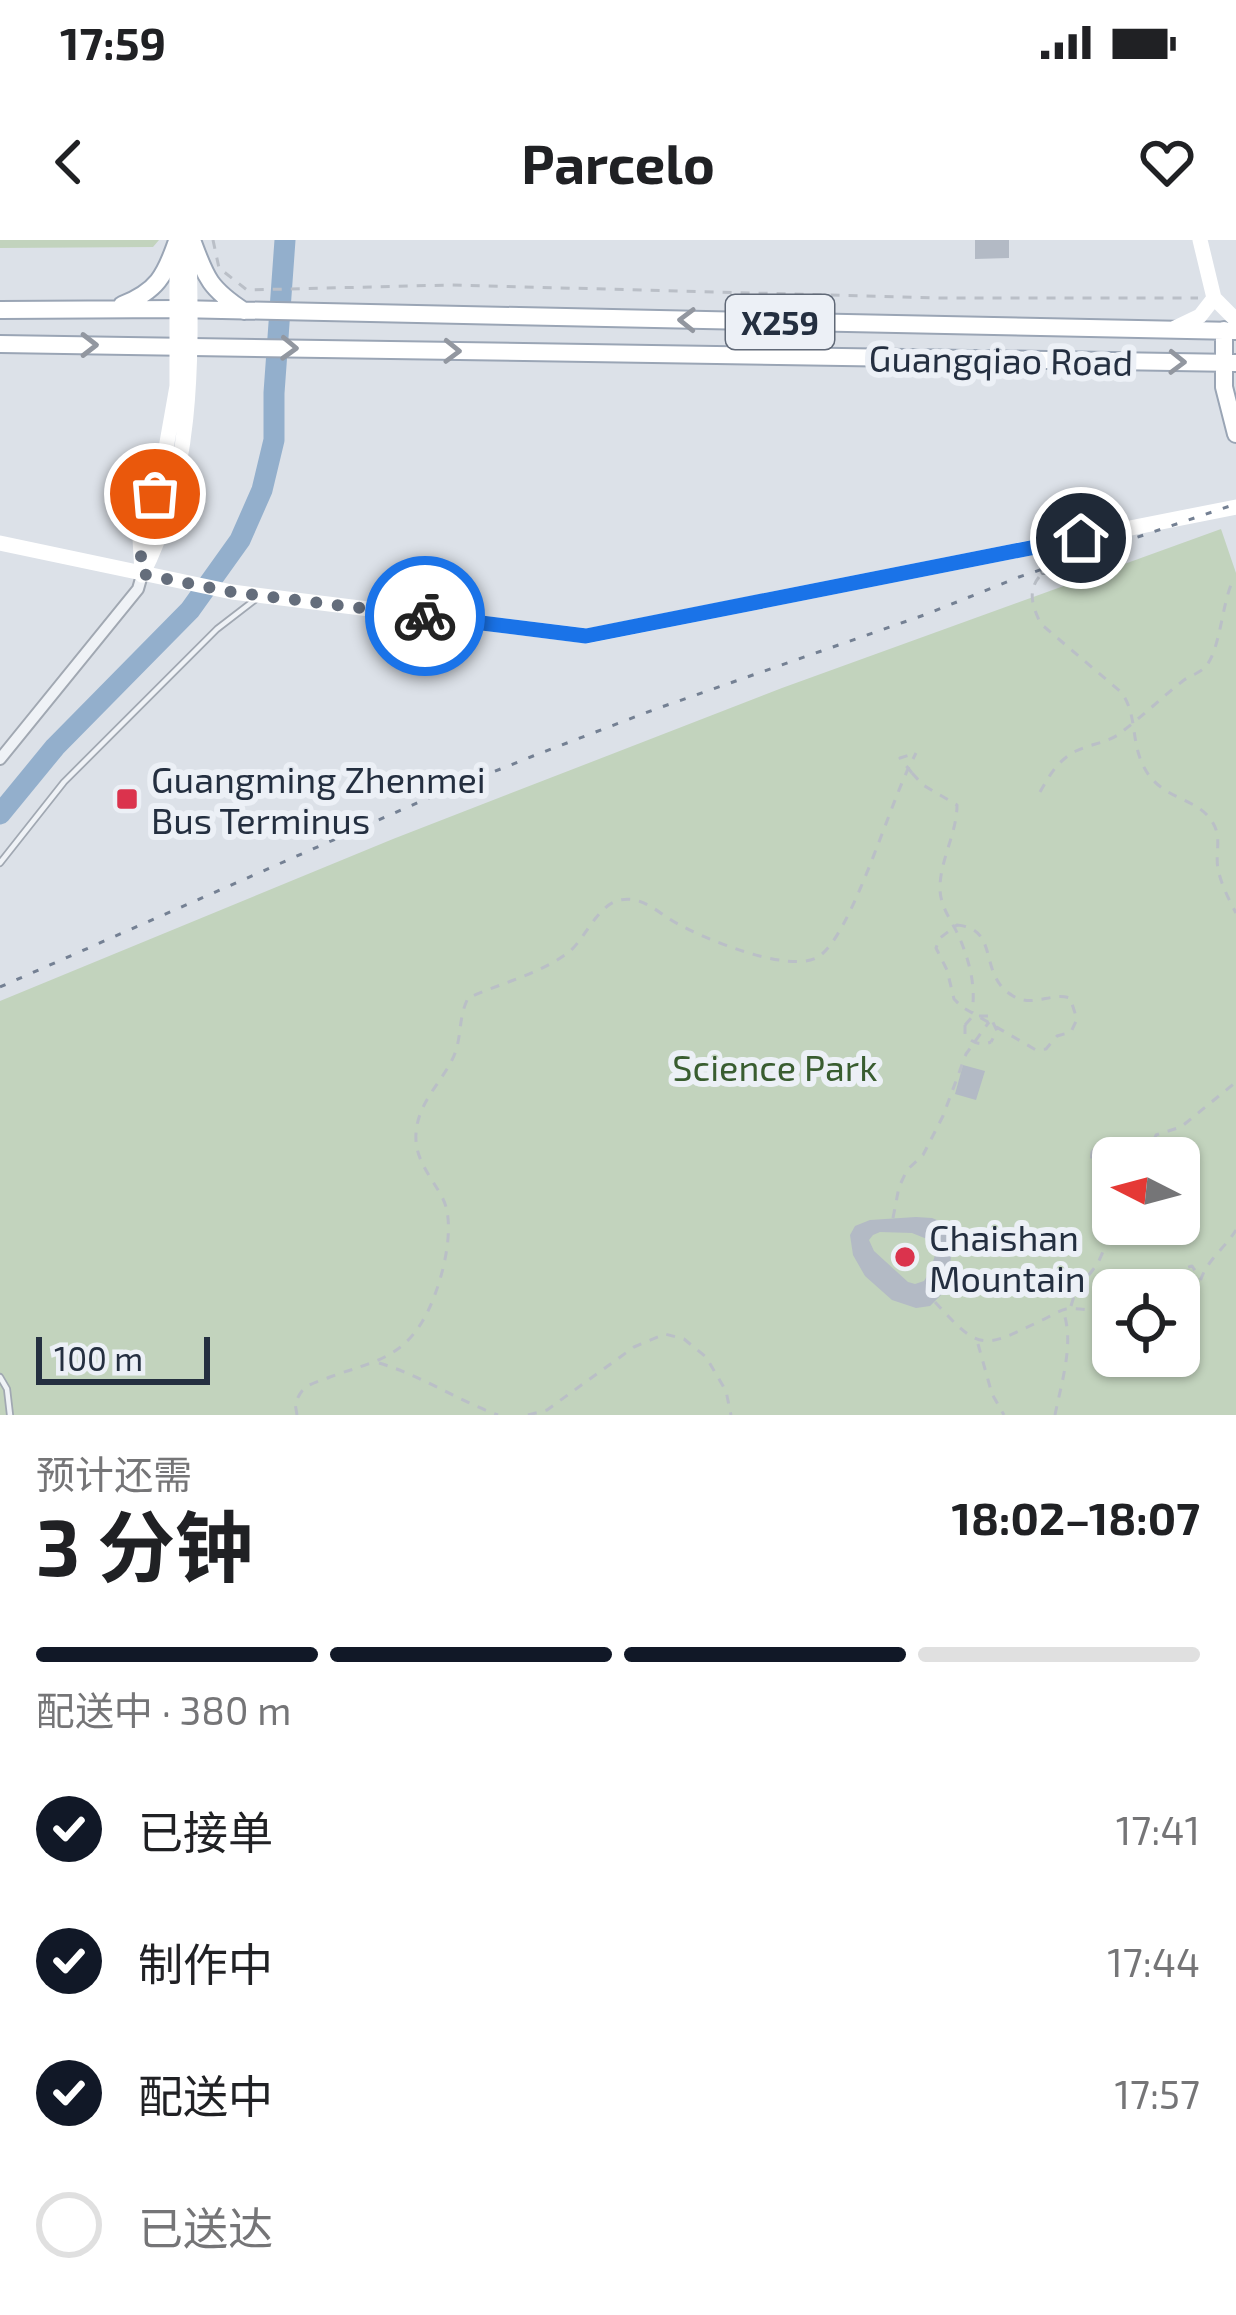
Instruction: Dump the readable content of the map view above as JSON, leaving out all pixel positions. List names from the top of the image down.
{
  "streets": {
    "main road": ["X259", "Guangqiao Road"]
  },
  "crossings": [
    ["X259", "Guangqiao Road"]
  ],
  "parks": ["Science Park"],
  "places": {
    "transit": ["Guangming Zhenmei Bus Terminus"],
    "other": ["Chaishan Mountain"]
  },
  "scale_bar": "100 m",
  "north": "left",
  "page": {
    "status": "17:59",
    "header": "Parcelo",
    "scale": "100 m",
    "heading": ["3 分钟", "预计还需", "18:02–18:07"],
    "bar": "配送中 · 380 m",
    "list": [
      ["已接单", "17:41"],
      ["制作中", "17:44"],
      ["配送中", "17:57"],
      "已送达"
    ]
  }
}
